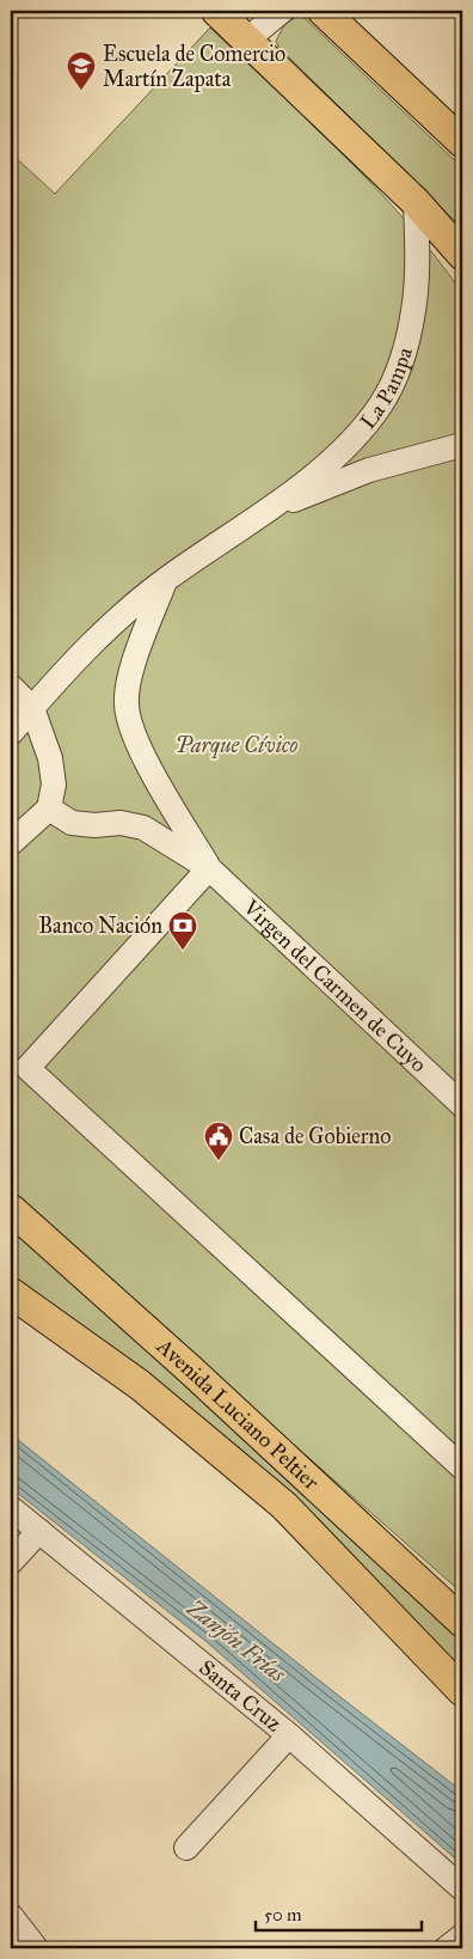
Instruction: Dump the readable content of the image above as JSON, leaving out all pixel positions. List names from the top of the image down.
{
  "streets": {
    "main road": ["Avenida Luciano Peltier"],
    "street": ["La Pampa", "Virgen del Carmen de Cuyo", "Santa Cruz"]
  },
  "crossings": [
    ["La Pampa", "Virgen del Carmen de Cuyo"]
  ],
  "water": ["Zanjón Frías"],
  "parks": ["Parque Cívico"],
  "places": {
    "school or university": ["Escuela de Comercio Martín Zapata"],
    "bank": ["Banco Nación"],
    "public building": ["Casa de Gobierno"]
  },
  "scale_bar": "50 m"
}
